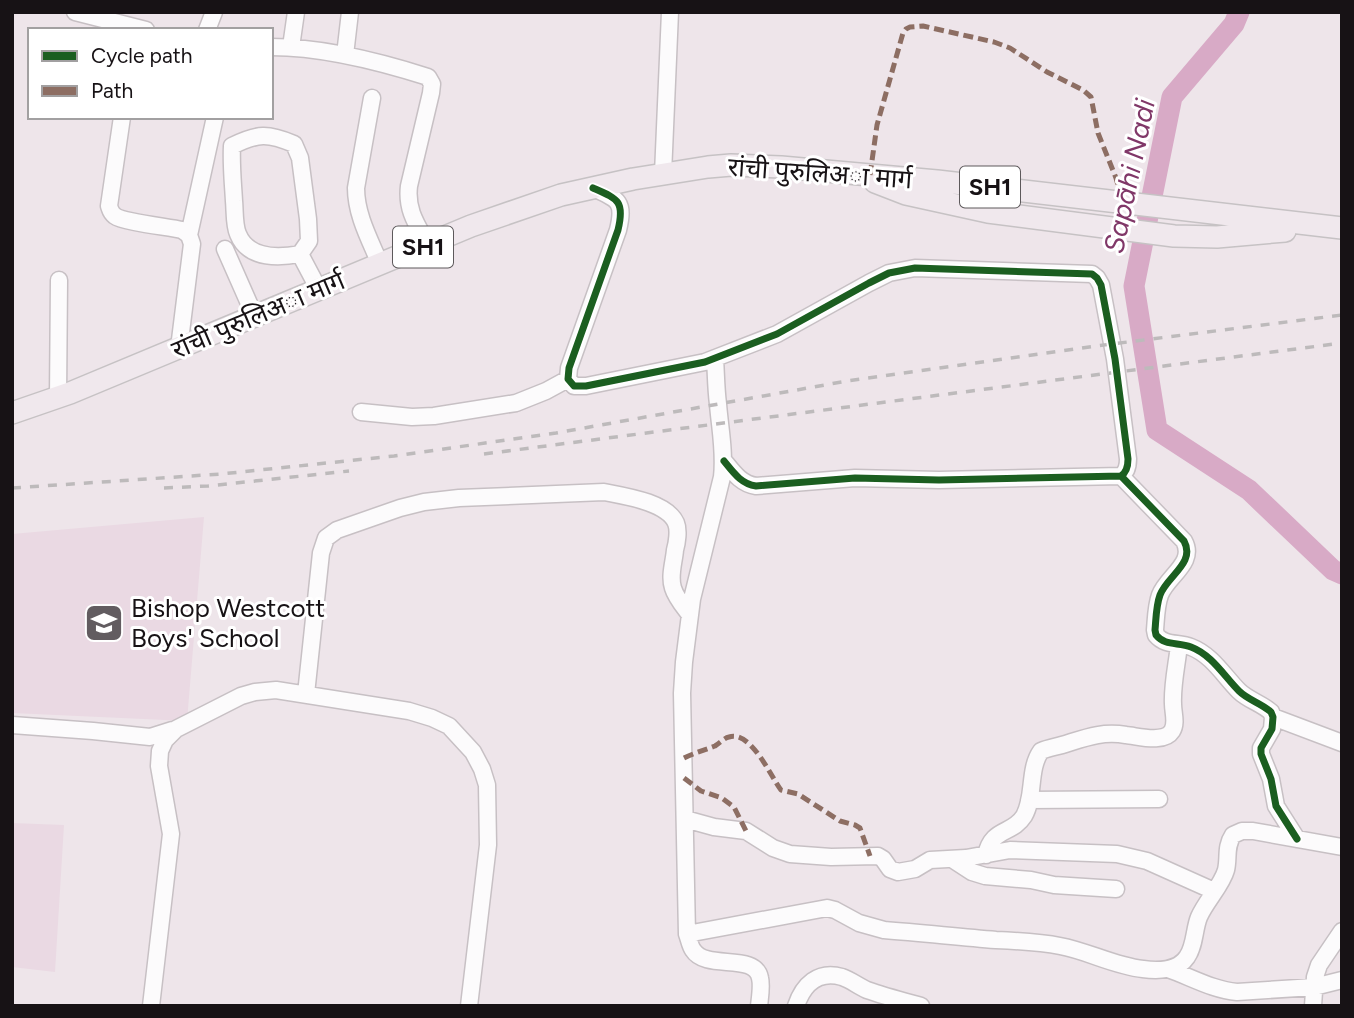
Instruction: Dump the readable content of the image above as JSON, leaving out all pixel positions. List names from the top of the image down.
{
  "streets": {
    "main road": ["रांची पुरुलिअा मार्ग", "SH1"]
  },
  "crossings": [
    ["रांची पुरुलिअा मार्ग", "SH1"]
  ],
  "water": ["Sapāhi Nadi"],
  "places": {
    "school or university": ["Bishop Westcott Boys' School"]
  },
  "legend": ["Cycle path", "Path"]
}
